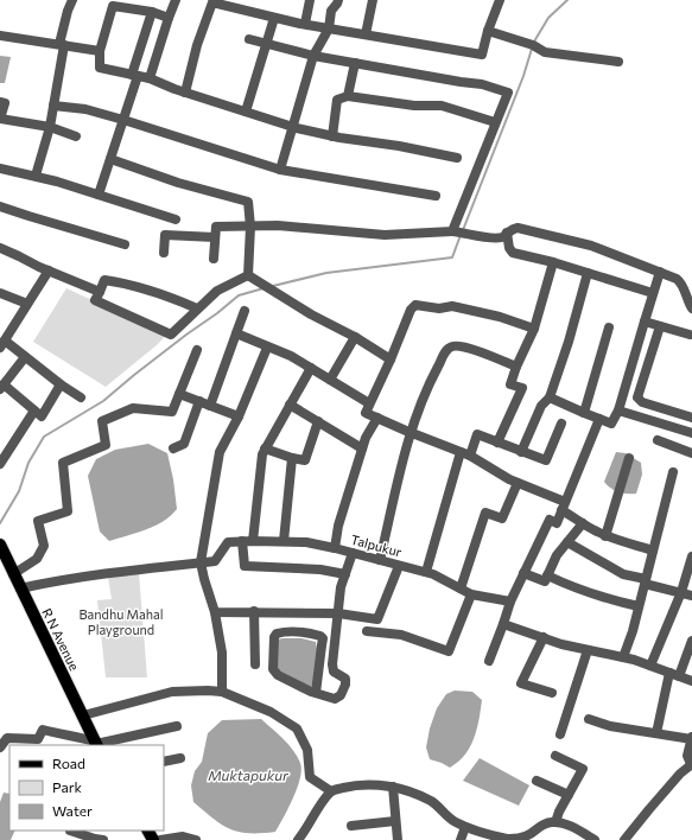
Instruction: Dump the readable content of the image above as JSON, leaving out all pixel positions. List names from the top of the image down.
{
  "streets": {
    "main road": ["R N Avenue"],
    "street": ["Talpukur"]
  },
  "crossings": [
    ["Talpukur", "R N Avenue"]
  ],
  "water": ["Muktapukur"],
  "parks": ["Bandhu Mahal Playground"],
  "legend": ["Road", "Park", "Water"]
}
